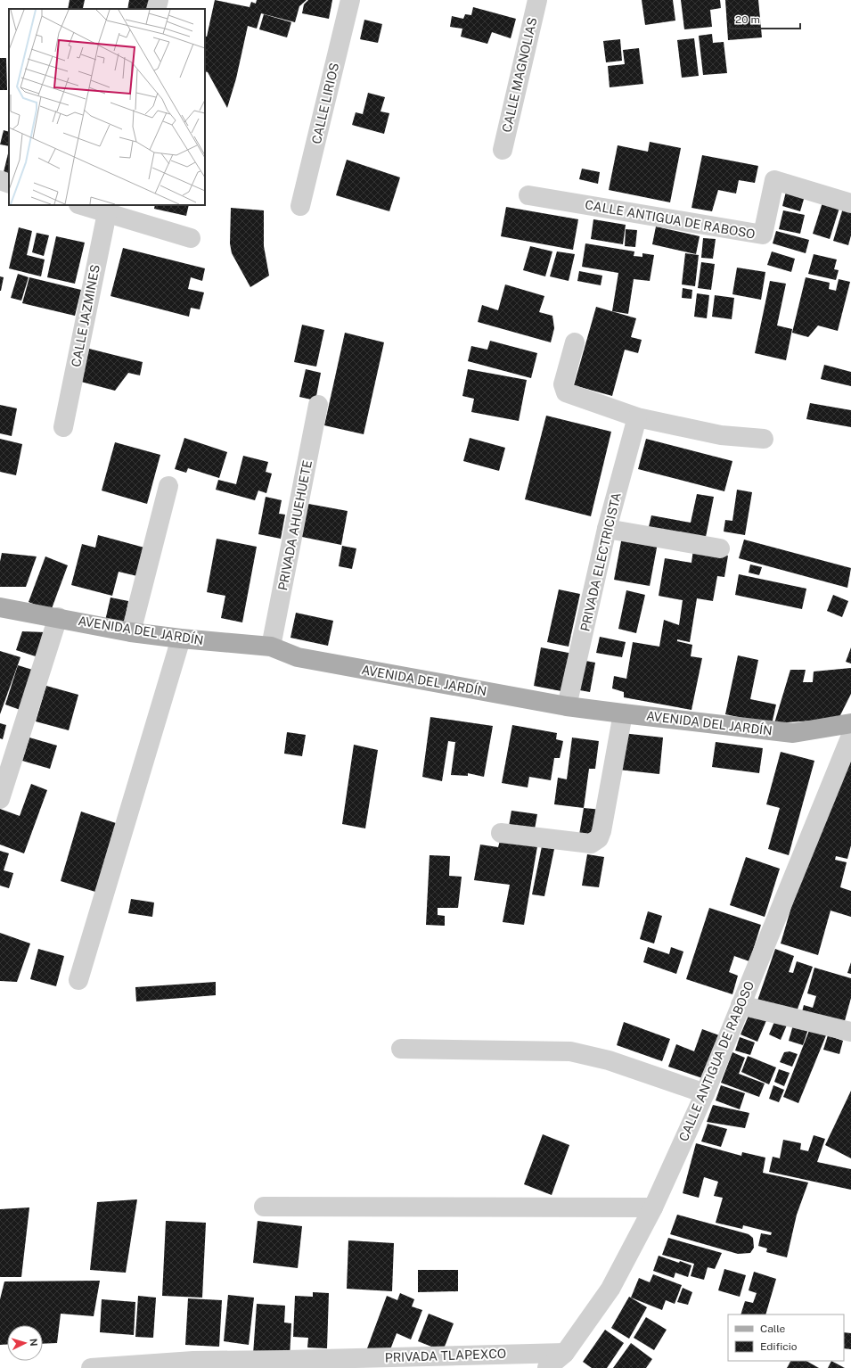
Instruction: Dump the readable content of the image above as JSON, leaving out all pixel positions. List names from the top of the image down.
{
  "streets": {
    "main road": ["AVENIDA DEL JARDÍN"],
    "street": [
      "CALLE MAGNOLIAS",
      "CALLE LIRIOS",
      "CALLE ANTIGUA DE RABOSO",
      "CALLE JAZMINES",
      "PRIVADA AHUEHUETE",
      "PRIVADA ELECTRICISTA",
      "PRIVADA TLAPEXCO"
    ]
  },
  "crossings": [
    ["CALLE ANTIGUA DE RABOSO", "PRIVADA TLAPEXCO"],
    ["PRIVADA AHUEHUETE", "AVENIDA DEL JARDÍN"],
    ["PRIVADA ELECTRICISTA", "AVENIDA DEL JARDÍN"]
  ],
  "legend": ["Calle", "Edificio"],
  "scale_bar": "20 m",
  "north": "right"
}
